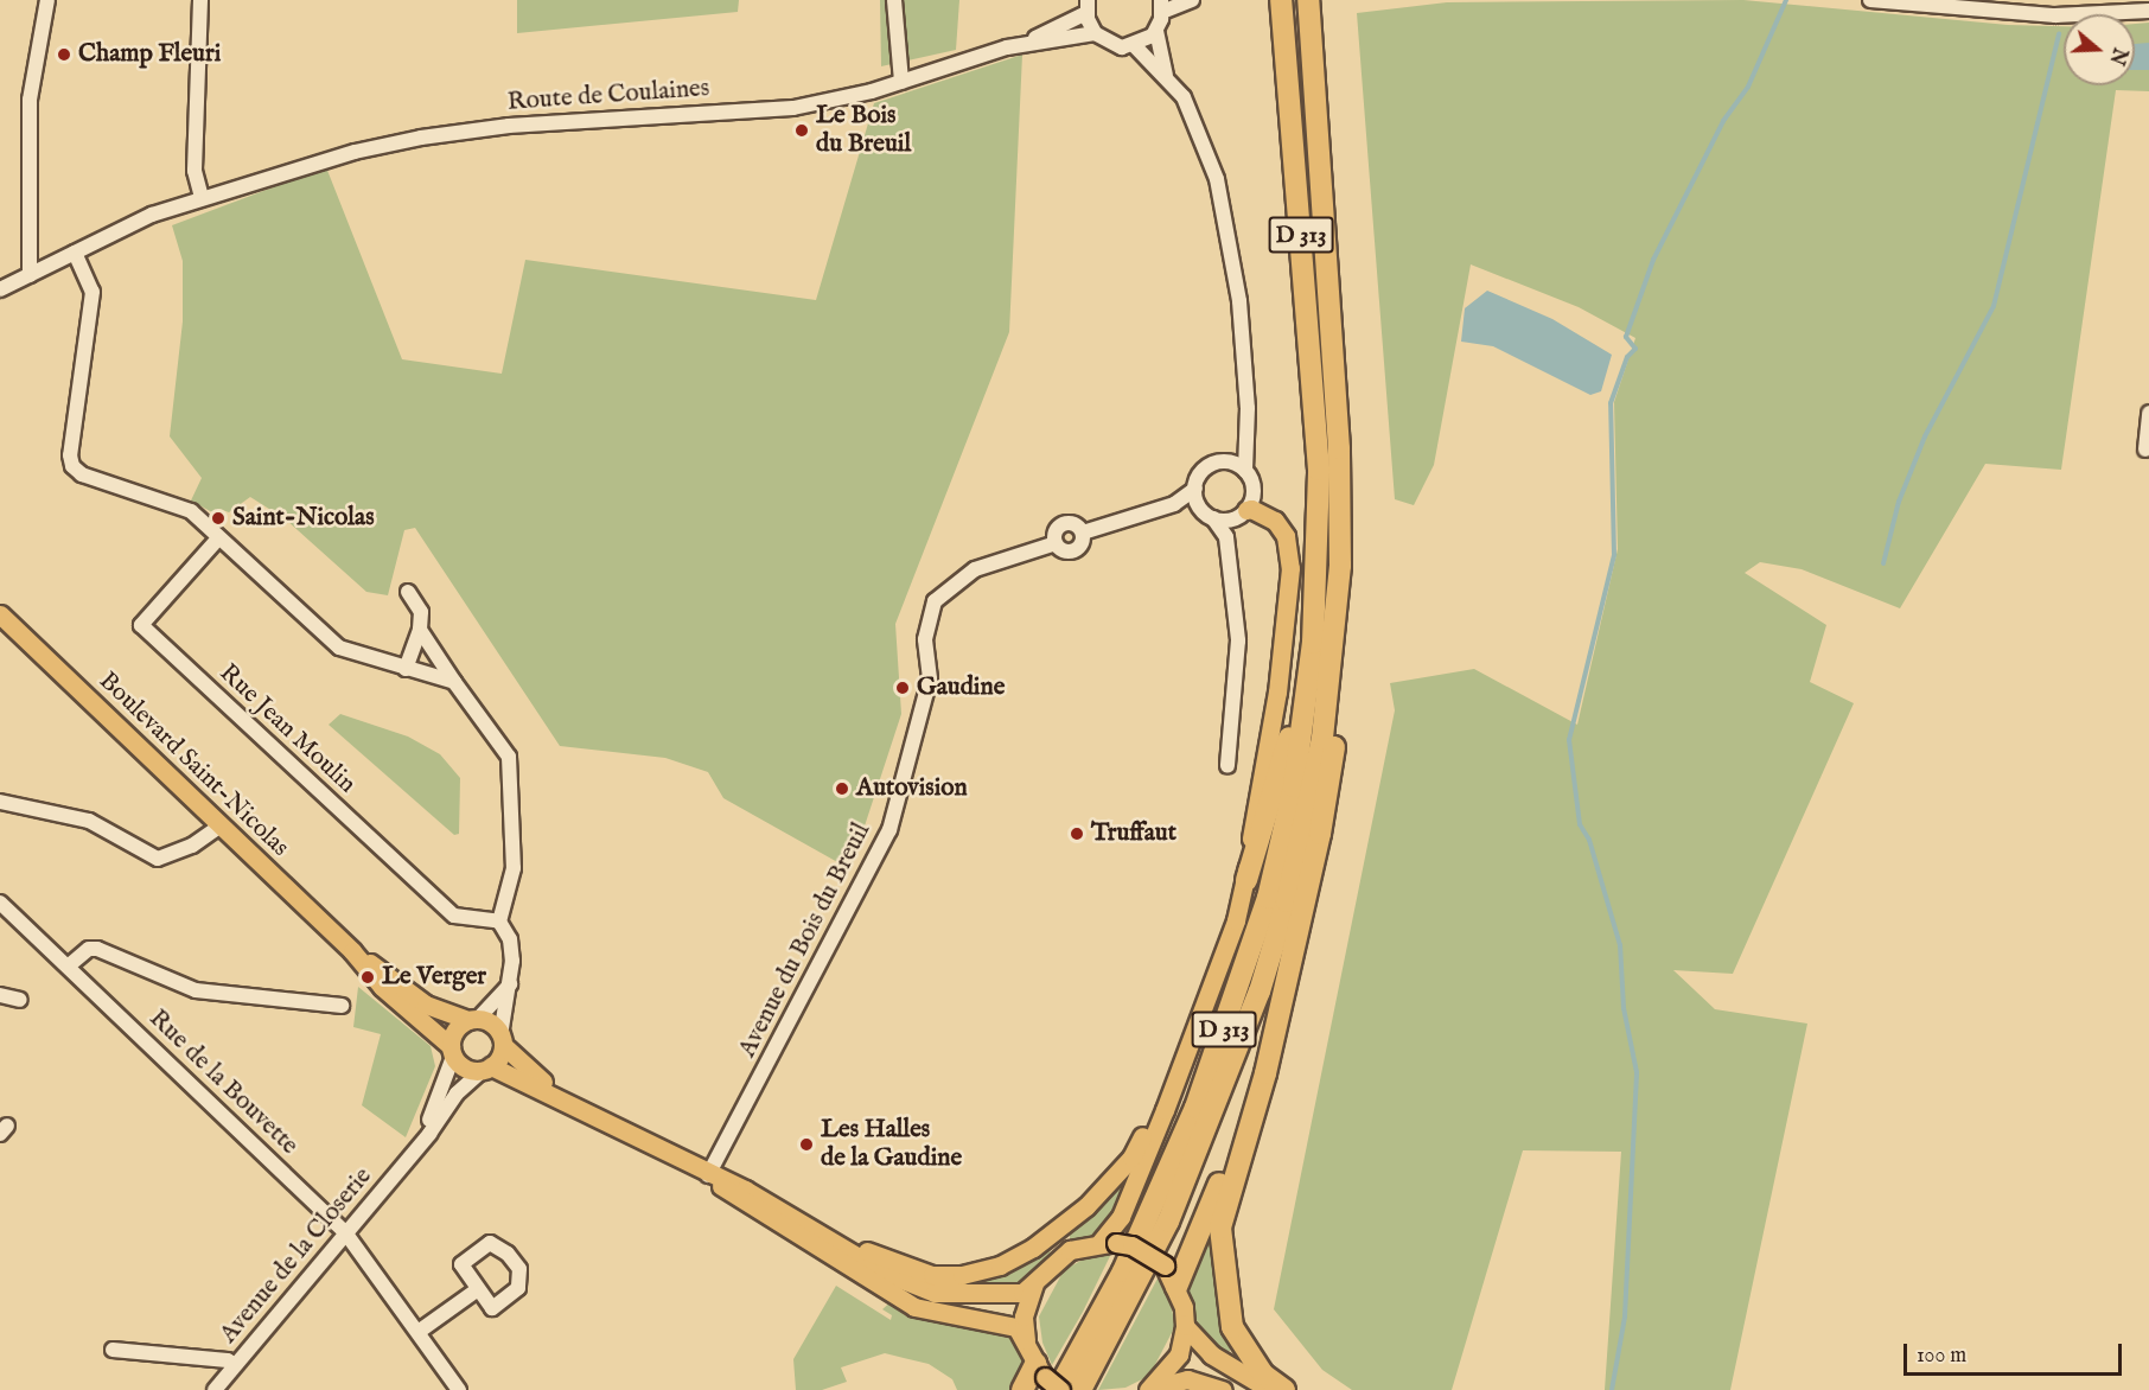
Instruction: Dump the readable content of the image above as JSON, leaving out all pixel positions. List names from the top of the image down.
{
  "streets": {
    "highway": ["D 313"],
    "main road": ["Boulevard Saint-Nicolas"],
    "street": [
      "Route de Coulaines",
      "Rue Jean Moulin",
      "Avenue du Bois du Breuil",
      "Rue de la Bouvette",
      "Avenue de la Closerie"
    ]
  },
  "crossings": [
    ["Boulevard Saint-Nicolas", "Avenue de la Closerie"],
    ["Rue de la Bouvette", "Avenue de la Closerie"]
  ],
  "places": [
    "Champ Fleuri",
    "Le Bois du Breuil",
    "Saint-Nicolas",
    "Gaudine",
    "Autovision",
    "Truffaut",
    "Le Verger",
    "Les Halles de la Gaudine"
  ],
  "scale_bar": "100 m",
  "north": "right"
}
